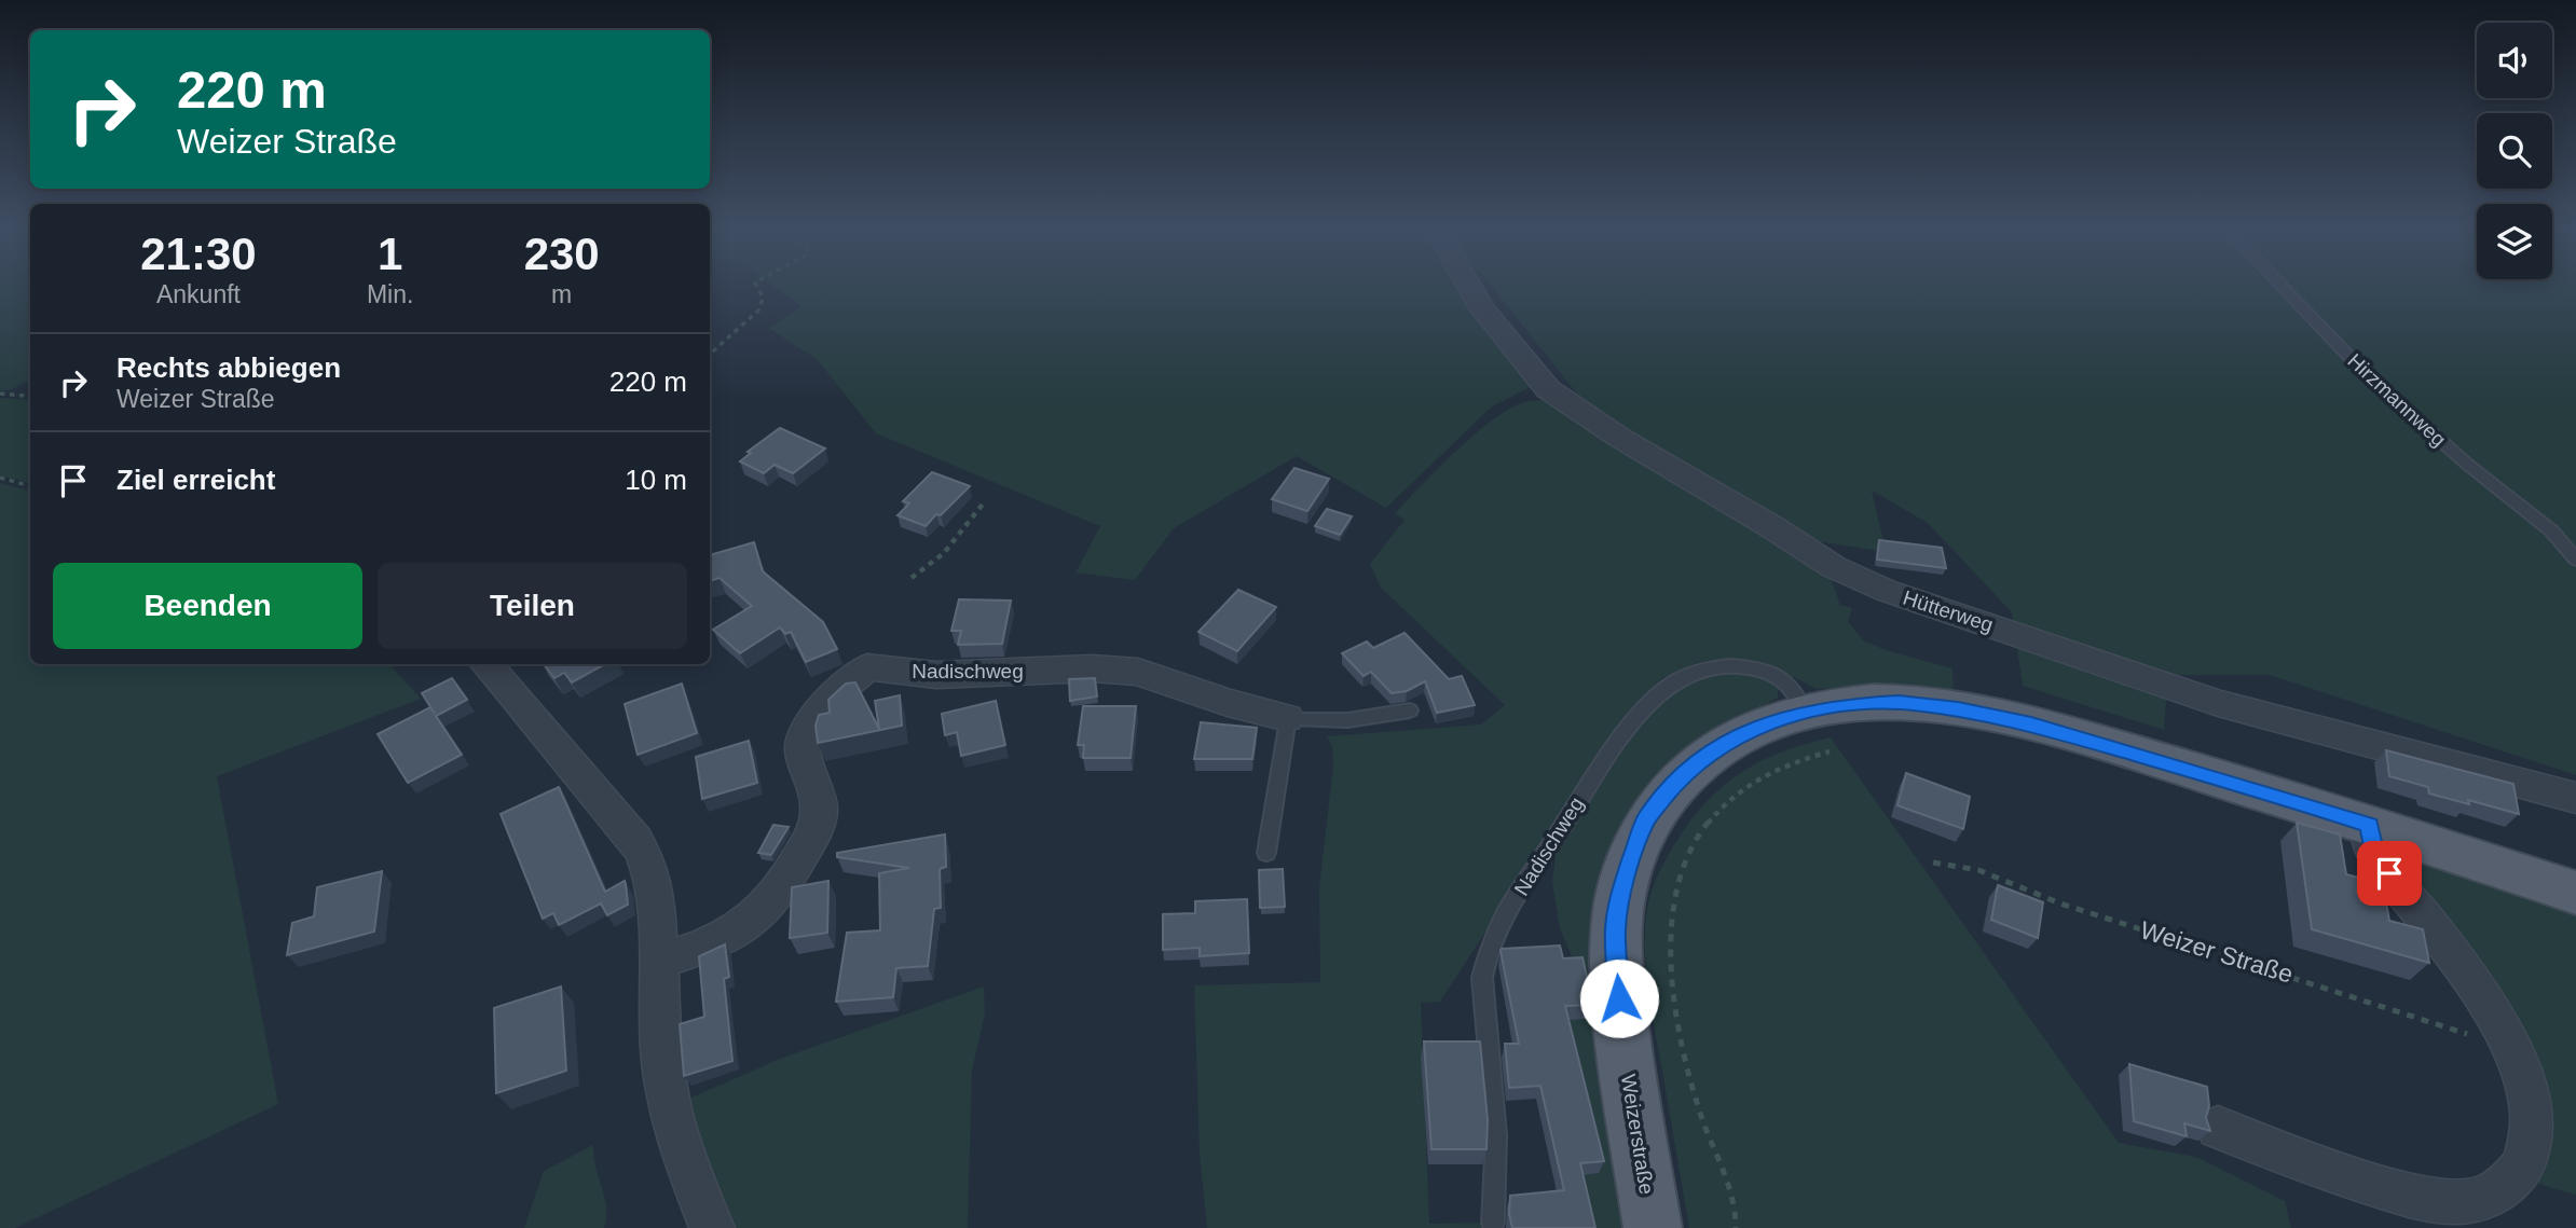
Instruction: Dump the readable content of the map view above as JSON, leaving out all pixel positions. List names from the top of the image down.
{
  "streets": {
    "main road": ["Weizerstraße"],
    "street": ["Hütterweg", "Nadischweg"],
    "lane": ["Hirzmannweg"],
    "path": ["Weizer Straße"]
  },
  "crossings": [
    ["Nadischweg", "Weizerstraße"]
  ],
  "page": {
    "turn": ["220 m", "Weizer Straße"],
    "eta": [
      "21:30",
      "Ankunft",
      "1",
      "Min.",
      "230",
      "m"
    ],
    "list": [
      {
        "name": "Rechts abbiegen",
        "note": "Weizer Straße",
        "value": "220 m"
      },
      {
        "name": "Ziel erreicht",
        "value": "10 m"
      }
    ],
    "buttons": ["Beenden", "Teilen"]
  }
}
